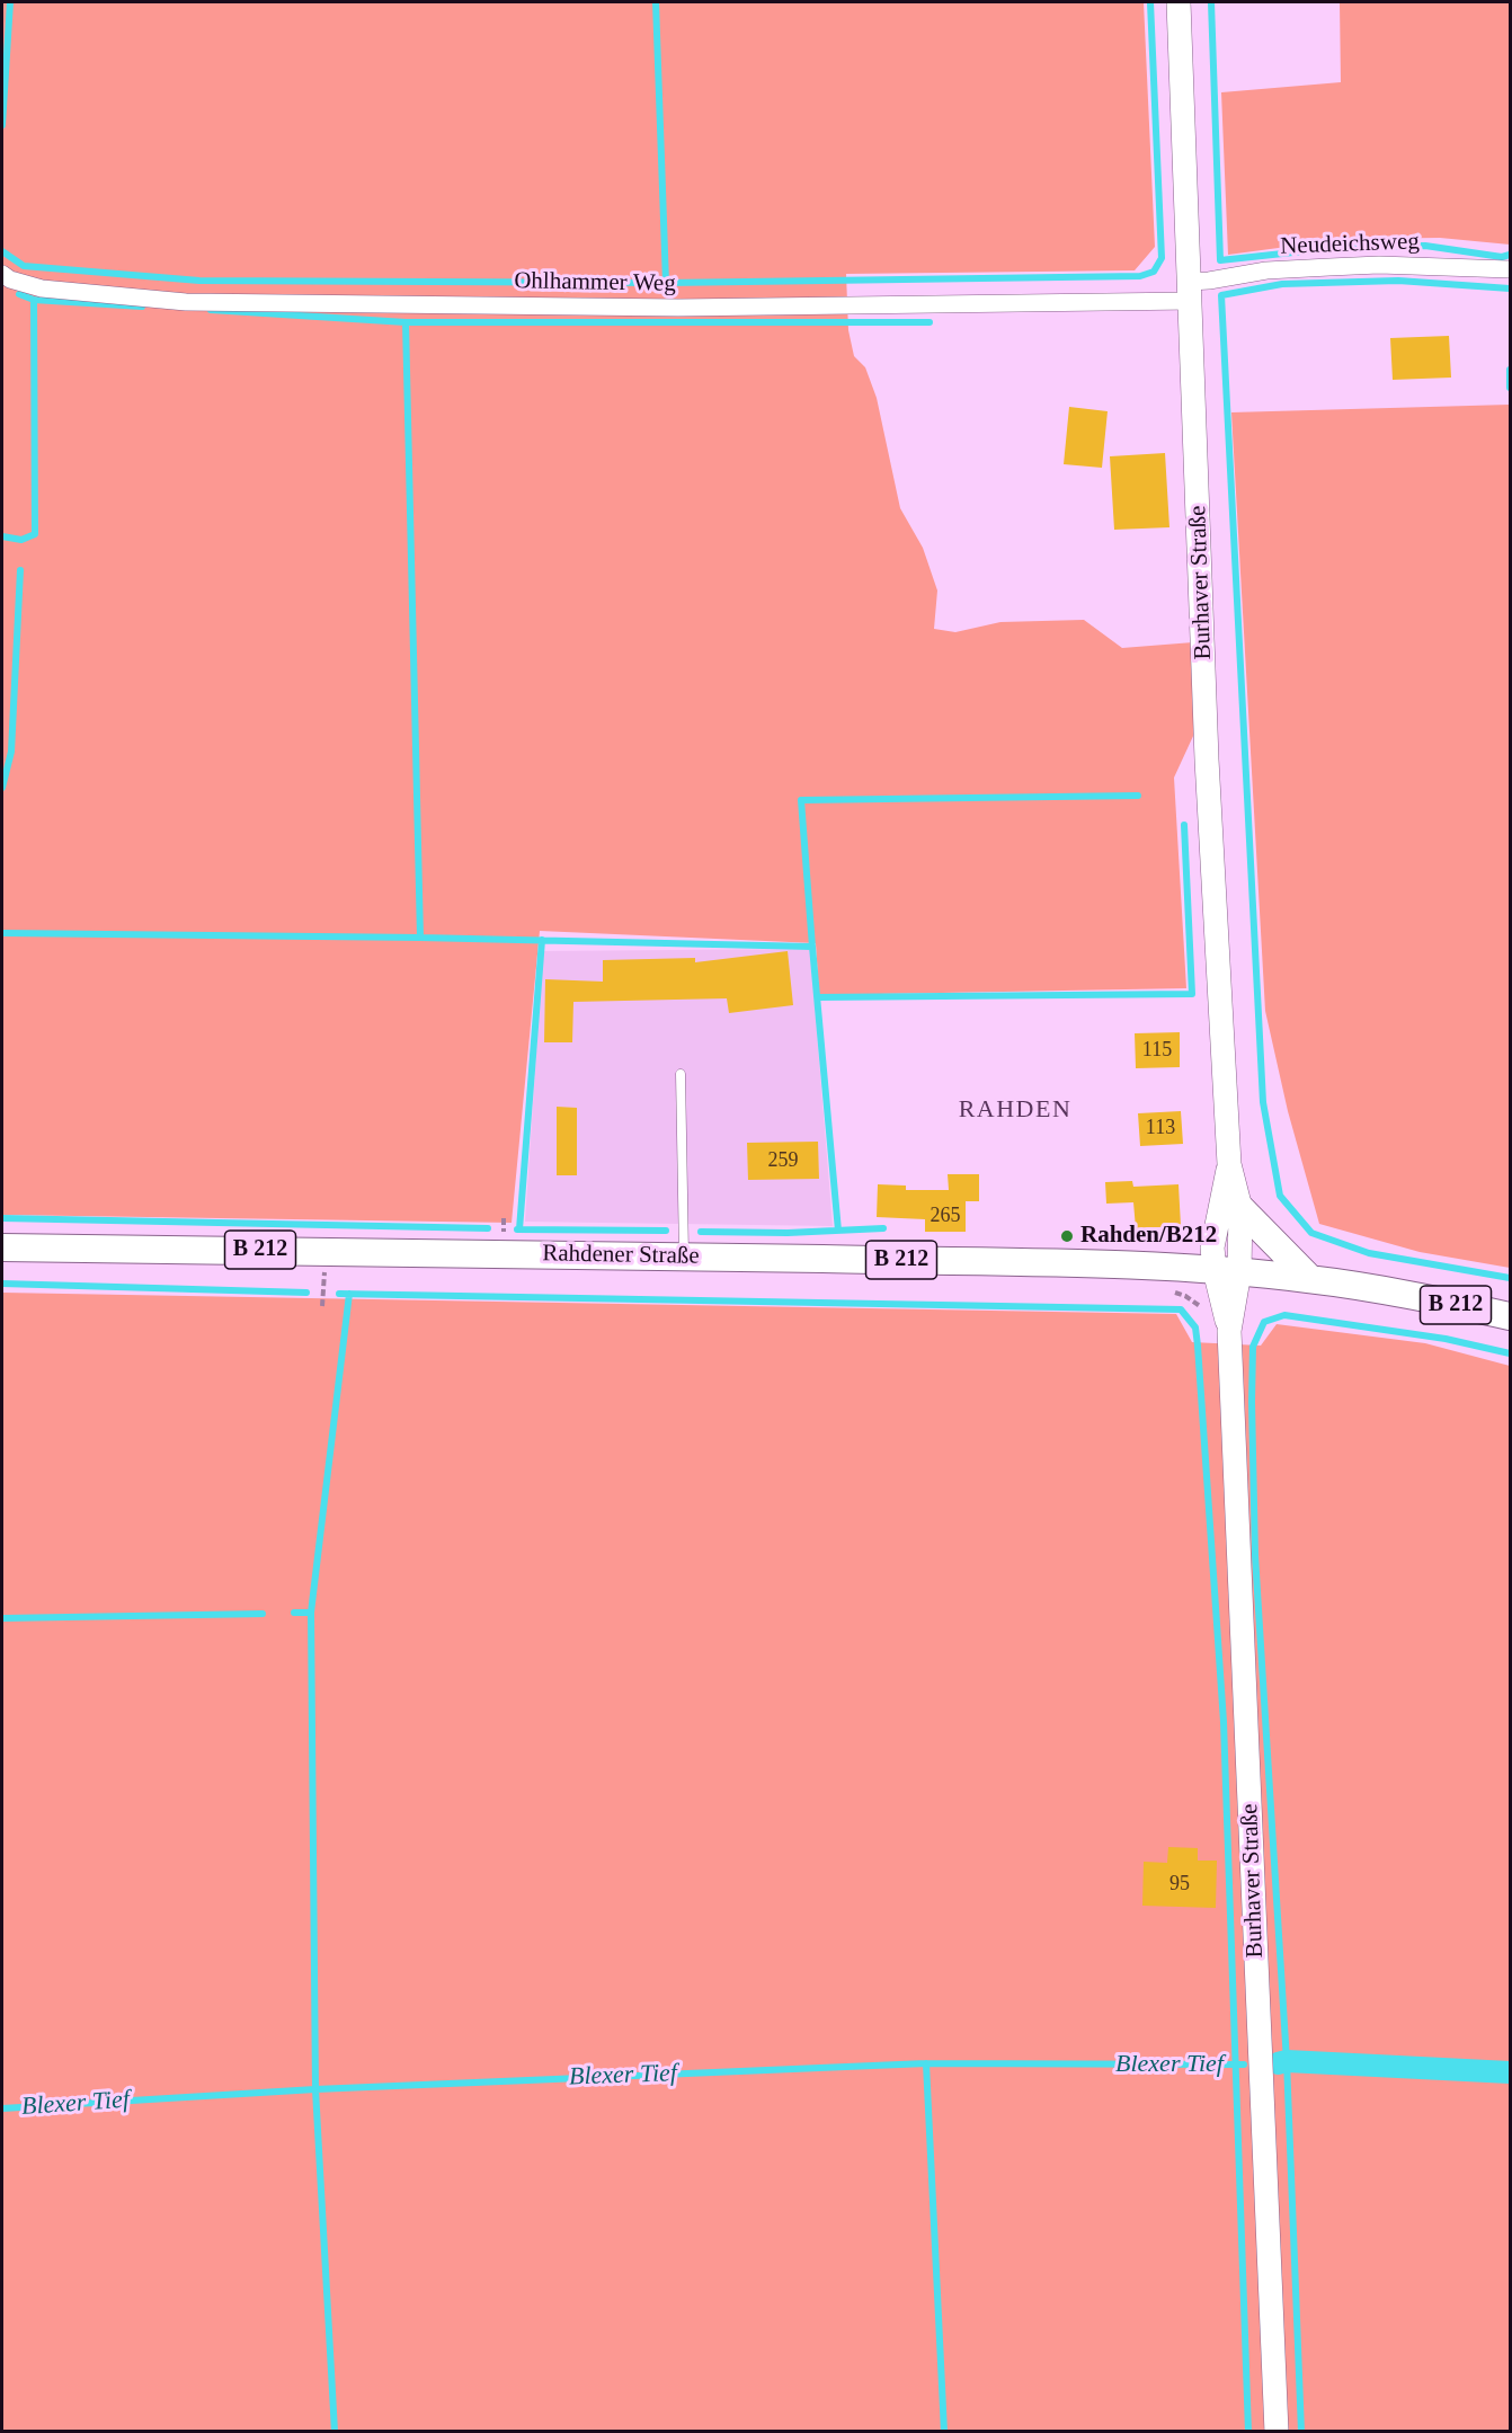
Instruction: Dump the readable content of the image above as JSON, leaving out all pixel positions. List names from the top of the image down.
{
  "streets": {
    "main road": ["Burhaver Straße", "B 212", "Rahdener Straße"],
    "street": ["Neudeichsweg", "Ohlhammer Weg"]
  },
  "crossings": [
    ["Neudeichsweg", "Ohlhammer Weg"],
    ["Neudeichsweg", "Burhaver Straße"],
    ["Ohlhammer Weg", "Burhaver Straße"],
    ["Burhaver Straße", "B 212"],
    ["Burhaver Straße", "Rahdener Straße"],
    ["B 212", "Rahdener Straße"]
  ],
  "districts": ["RAHDEN"],
  "water": ["Blexer Tief"],
  "places": ["Rahden/B212"],
  "house_numbers": [
    "115",
    "113",
    "259",
    "265",
    "95"
  ]
}
